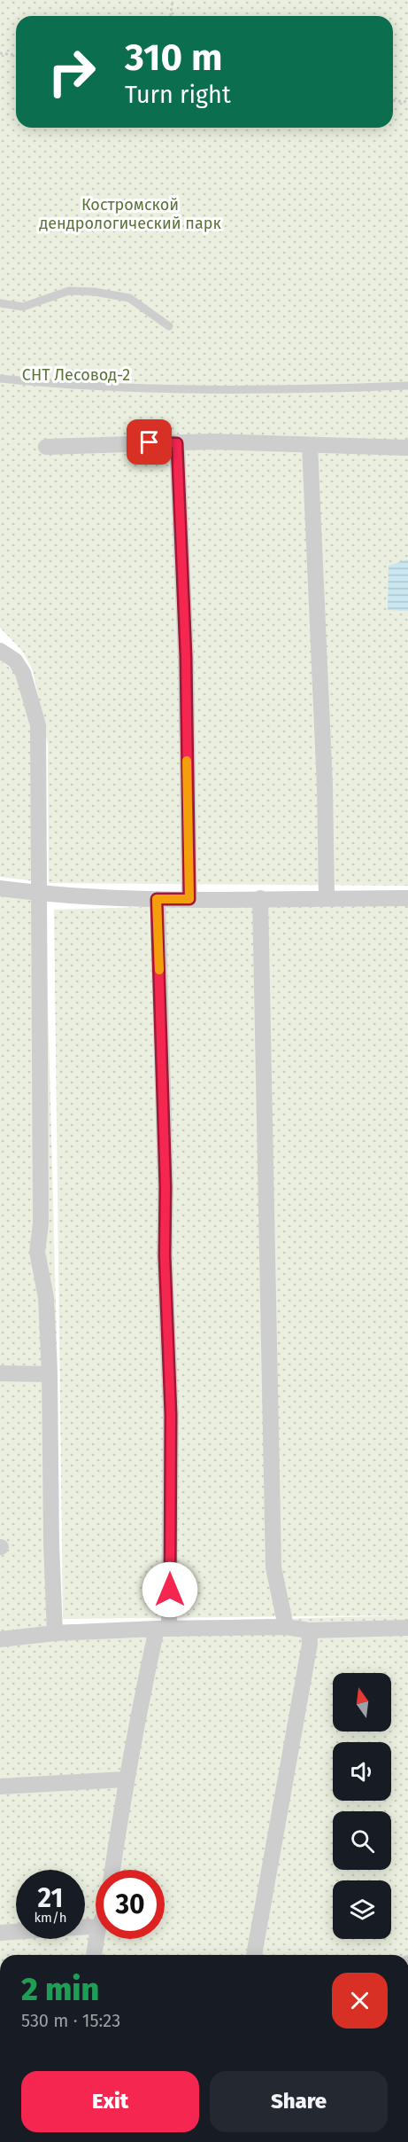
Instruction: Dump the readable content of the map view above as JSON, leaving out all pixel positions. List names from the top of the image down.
{
  "parks": ["Костромской дендрологический парк", "СНТ Лесовод-2"],
  "north": "top",
  "page": {
    "turn": ["310 m", "Turn right"],
    "speed": "21 km/h",
    "limit": "30",
    "heading": ["2 min", "530 m · 15:23"],
    "buttons": ["Exit", "Share"]
  }
}
